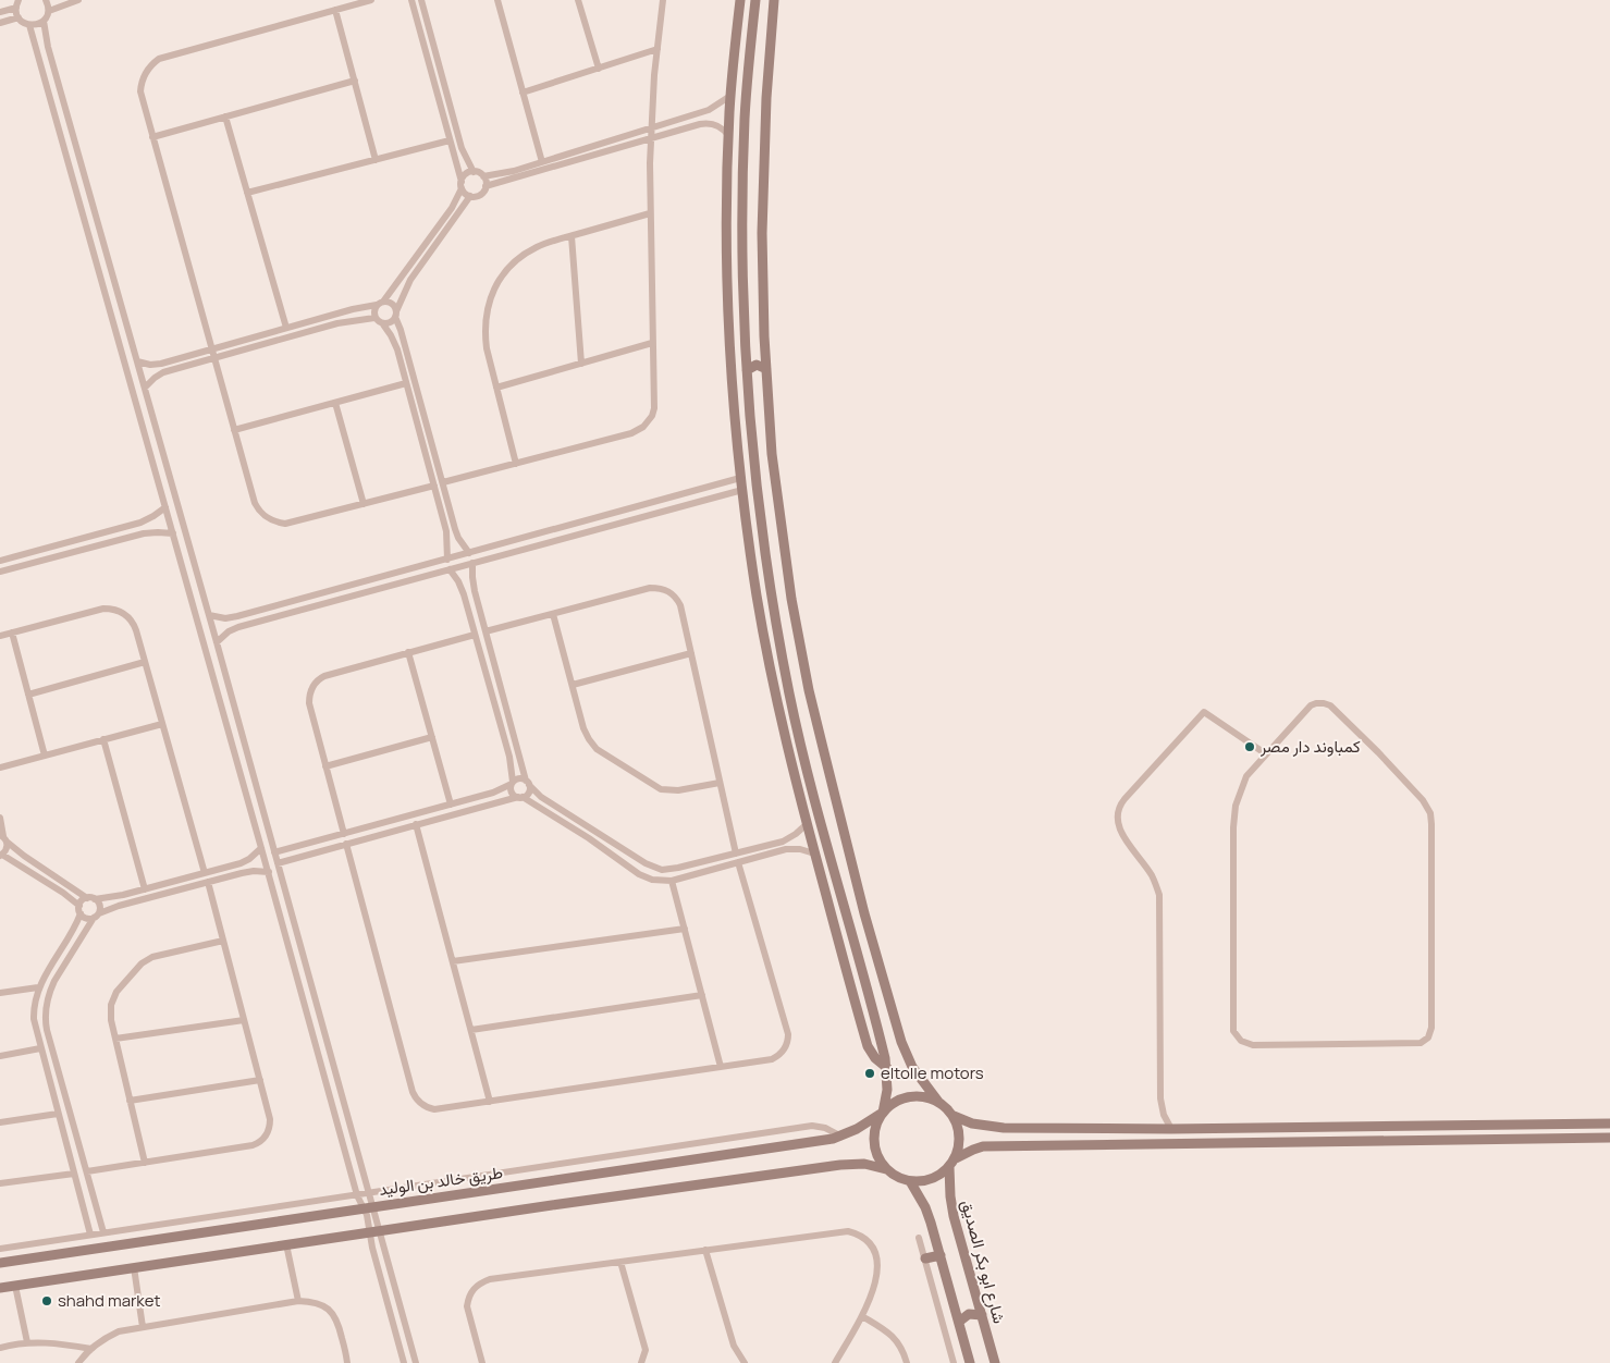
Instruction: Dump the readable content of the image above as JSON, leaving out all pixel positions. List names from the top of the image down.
{
  "streets": {
    "street": ["طريق خالد بن الوليد", "شارع ابو بكر الصديق"]
  },
  "crossings": [
    ["طريق خالد بن الوليد", "شارع ابو بكر الصديق"]
  ],
  "places": ["كمباوند دار مصر", "eltolle motors", "shahd market"]
}
